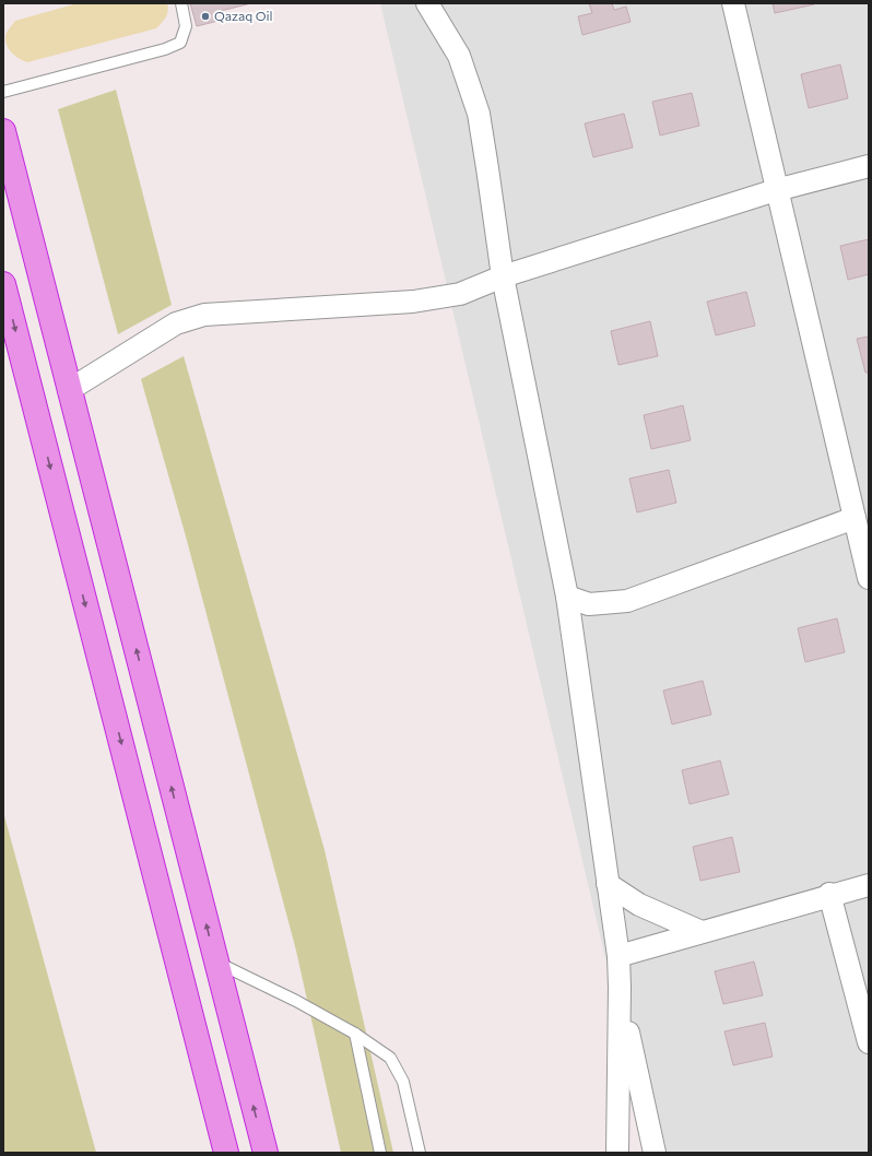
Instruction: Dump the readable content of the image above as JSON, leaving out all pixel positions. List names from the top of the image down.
{
  "places": ["Qazaq Oil"]
}
